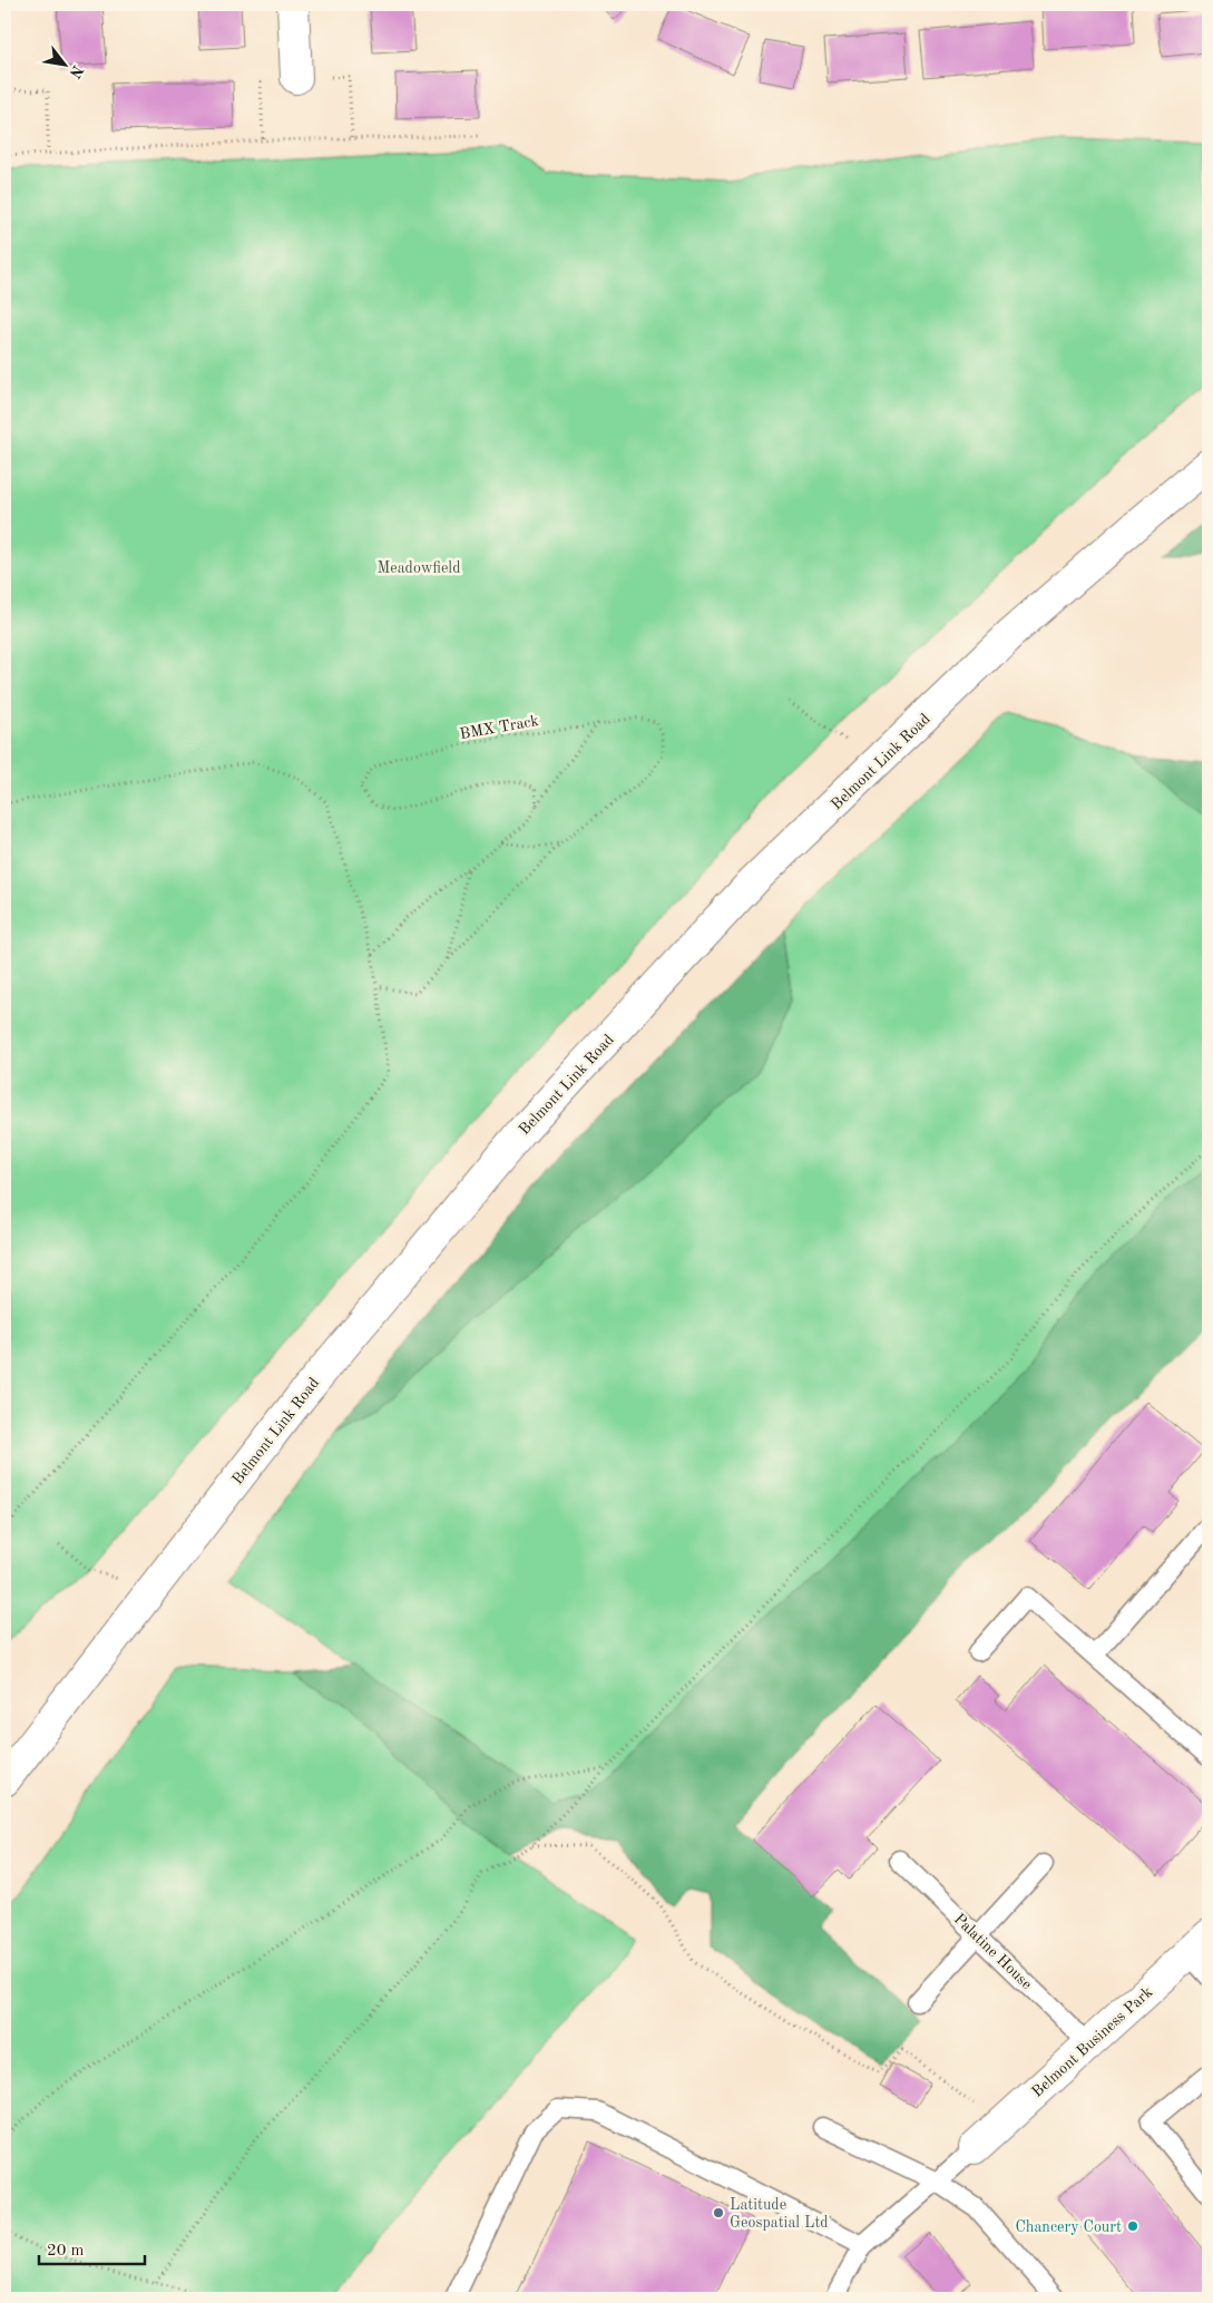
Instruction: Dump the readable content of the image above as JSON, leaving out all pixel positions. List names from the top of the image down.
{
  "streets": {
    "street": ["Belmont Link Road", "Belmont Business Park"],
    "lane": ["Palatine House"],
    "path": ["BMX Track"]
  },
  "crossings": [
    ["Palatine House", "Belmont Business Park"]
  ],
  "parks": ["Meadowfield"],
  "places": ["Latitude Geospatial Ltd", "Chancery Court"],
  "scale_bar": "20 m",
  "north": "bottom right"
}
